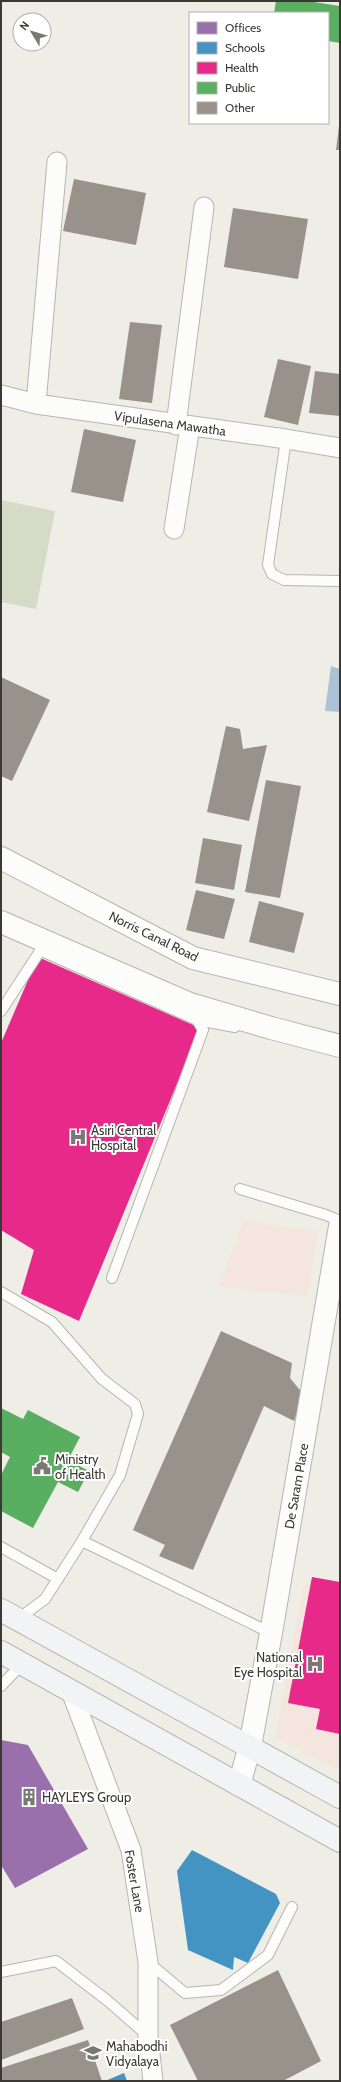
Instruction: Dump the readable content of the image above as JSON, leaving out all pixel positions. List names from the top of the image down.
{
  "streets": {
    "street": [
      "Vipulasena Mawatha",
      "Norris Canal Road",
      "De Saram Place",
      "Foster Lane"
    ]
  },
  "places": {
    "hospital": ["Asiri Central Hospital", "National Eye Hospital"],
    "public building": ["Ministry of Health"],
    "building": ["HAYLEYS Group"],
    "school or university": ["Mahabodhi Vidyalaya"]
  },
  "legend": [
    "Offices",
    "Schools",
    "Health",
    "Public",
    "Other"
  ],
  "north": "top left"
}
